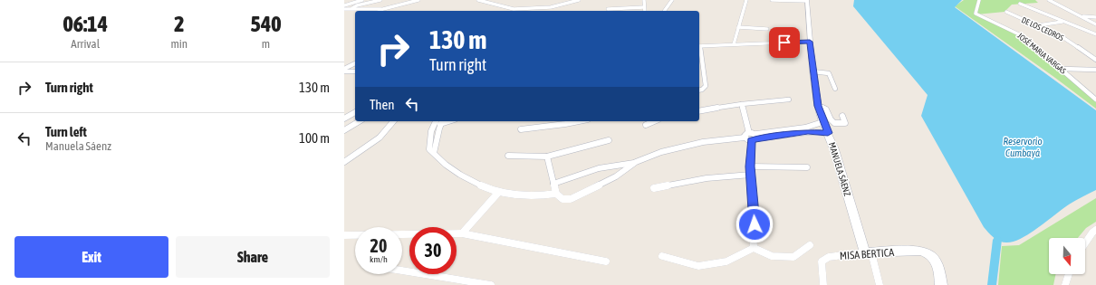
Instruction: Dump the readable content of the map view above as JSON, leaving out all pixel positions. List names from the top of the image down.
{
  "streets": {
    "street": [
      "DE LOS CEDROS",
      "JOSÉ MARIA VARGAS",
      "MANUELA SÁENZ",
      "MISA BERTICA"
    ]
  },
  "crossings": [
    ["MANUELA SÁENZ", "MISA BERTICA"]
  ],
  "water": ["Reservorio Cumbayá"],
  "north": "bottom",
  "page": {
    "eta": [
      "06:14",
      "Arrival",
      "2",
      "min",
      "540",
      "m"
    ],
    "turn": ["130 m", "Turn right"],
    "list": [
      {
        "name": "Turn right",
        "value": "130 m"
      },
      {
        "name": "Turn left",
        "note": "Manuela Sáenz",
        "value": "100 m"
      }
    ],
    "then": "Then",
    "speed": "20 km/h",
    "limit": "30",
    "buttons": ["Exit", "Share"]
  }
}
